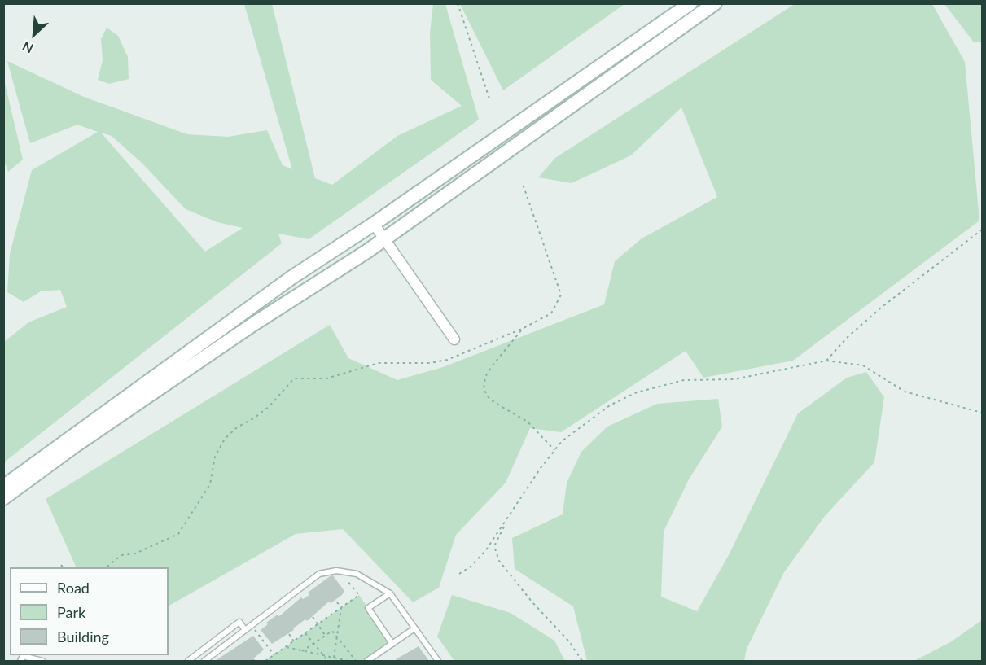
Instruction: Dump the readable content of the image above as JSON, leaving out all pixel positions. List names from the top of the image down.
{
  "legend": ["Road", "Park", "Building"],
  "north": "bottom left"
}
